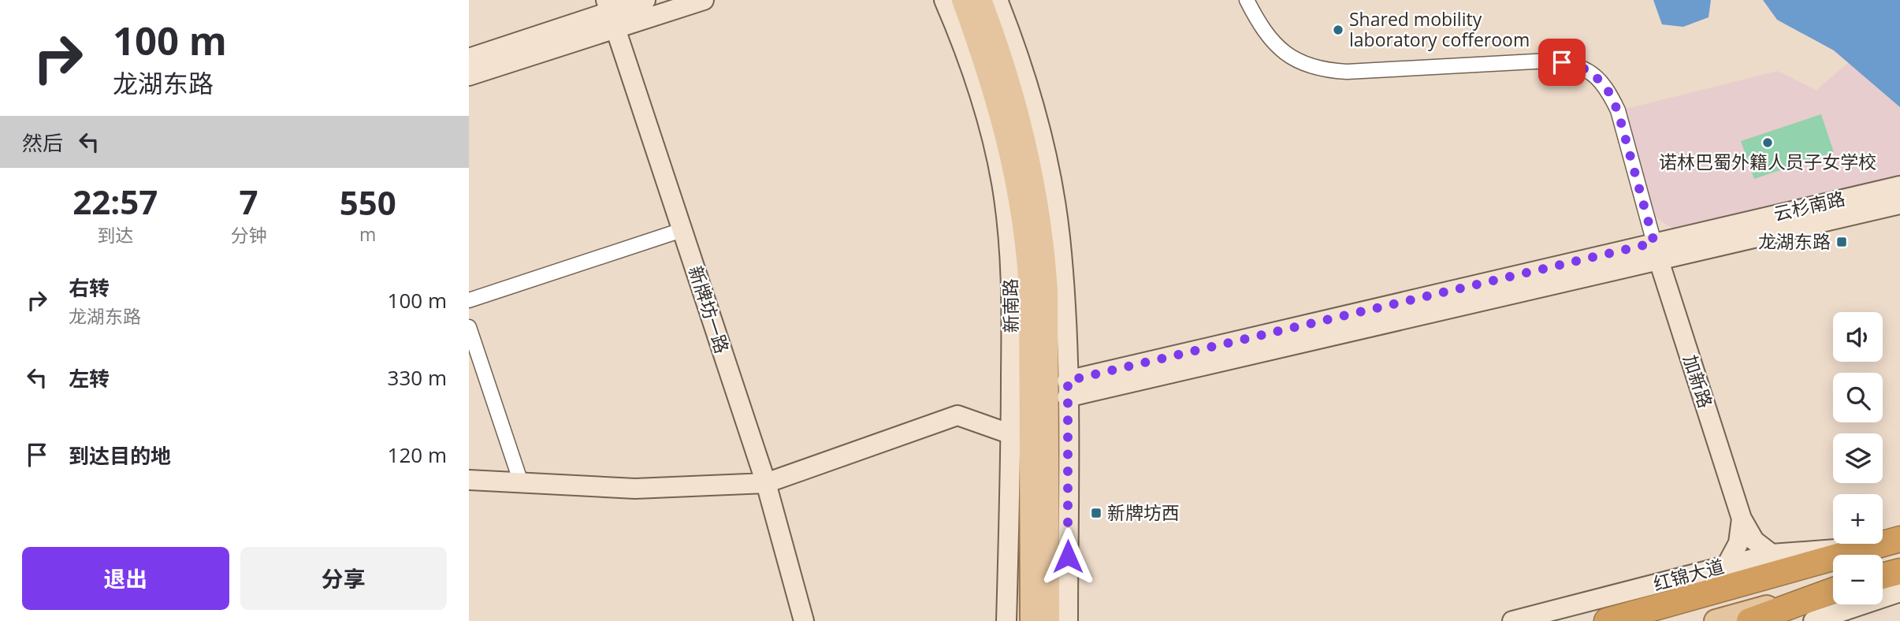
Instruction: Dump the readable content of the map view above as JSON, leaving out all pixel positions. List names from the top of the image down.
{
  "streets": {
    "highway": ["红锦大道"],
    "main road": ["新南路"],
    "street": ["云杉南路", "新牌坊一路", "加新路"]
  },
  "crossings": [
    ["云杉南路", "加新路"]
  ],
  "places": {
    "other": ["Shared mobility laboratory cofferoom", "诺林巴蜀外籍人员子女学校"],
    "transit": ["龙湖东路", "新牌坊西"]
  },
  "page": {
    "turn": ["100 m", "龙湖东路"],
    "then": "然后",
    "eta": [
      "22:57",
      "到达",
      "7",
      "分钟",
      "550",
      "m"
    ],
    "list": [
      {
        "name": "右转",
        "note": "龙湖东路",
        "value": "100 m"
      },
      {
        "name": "左转",
        "value": "330 m"
      },
      {
        "name": "到达目的地",
        "value": "120 m"
      }
    ],
    "map_buttons": ["+", "−"],
    "buttons": ["退出", "分享"]
  }
}
